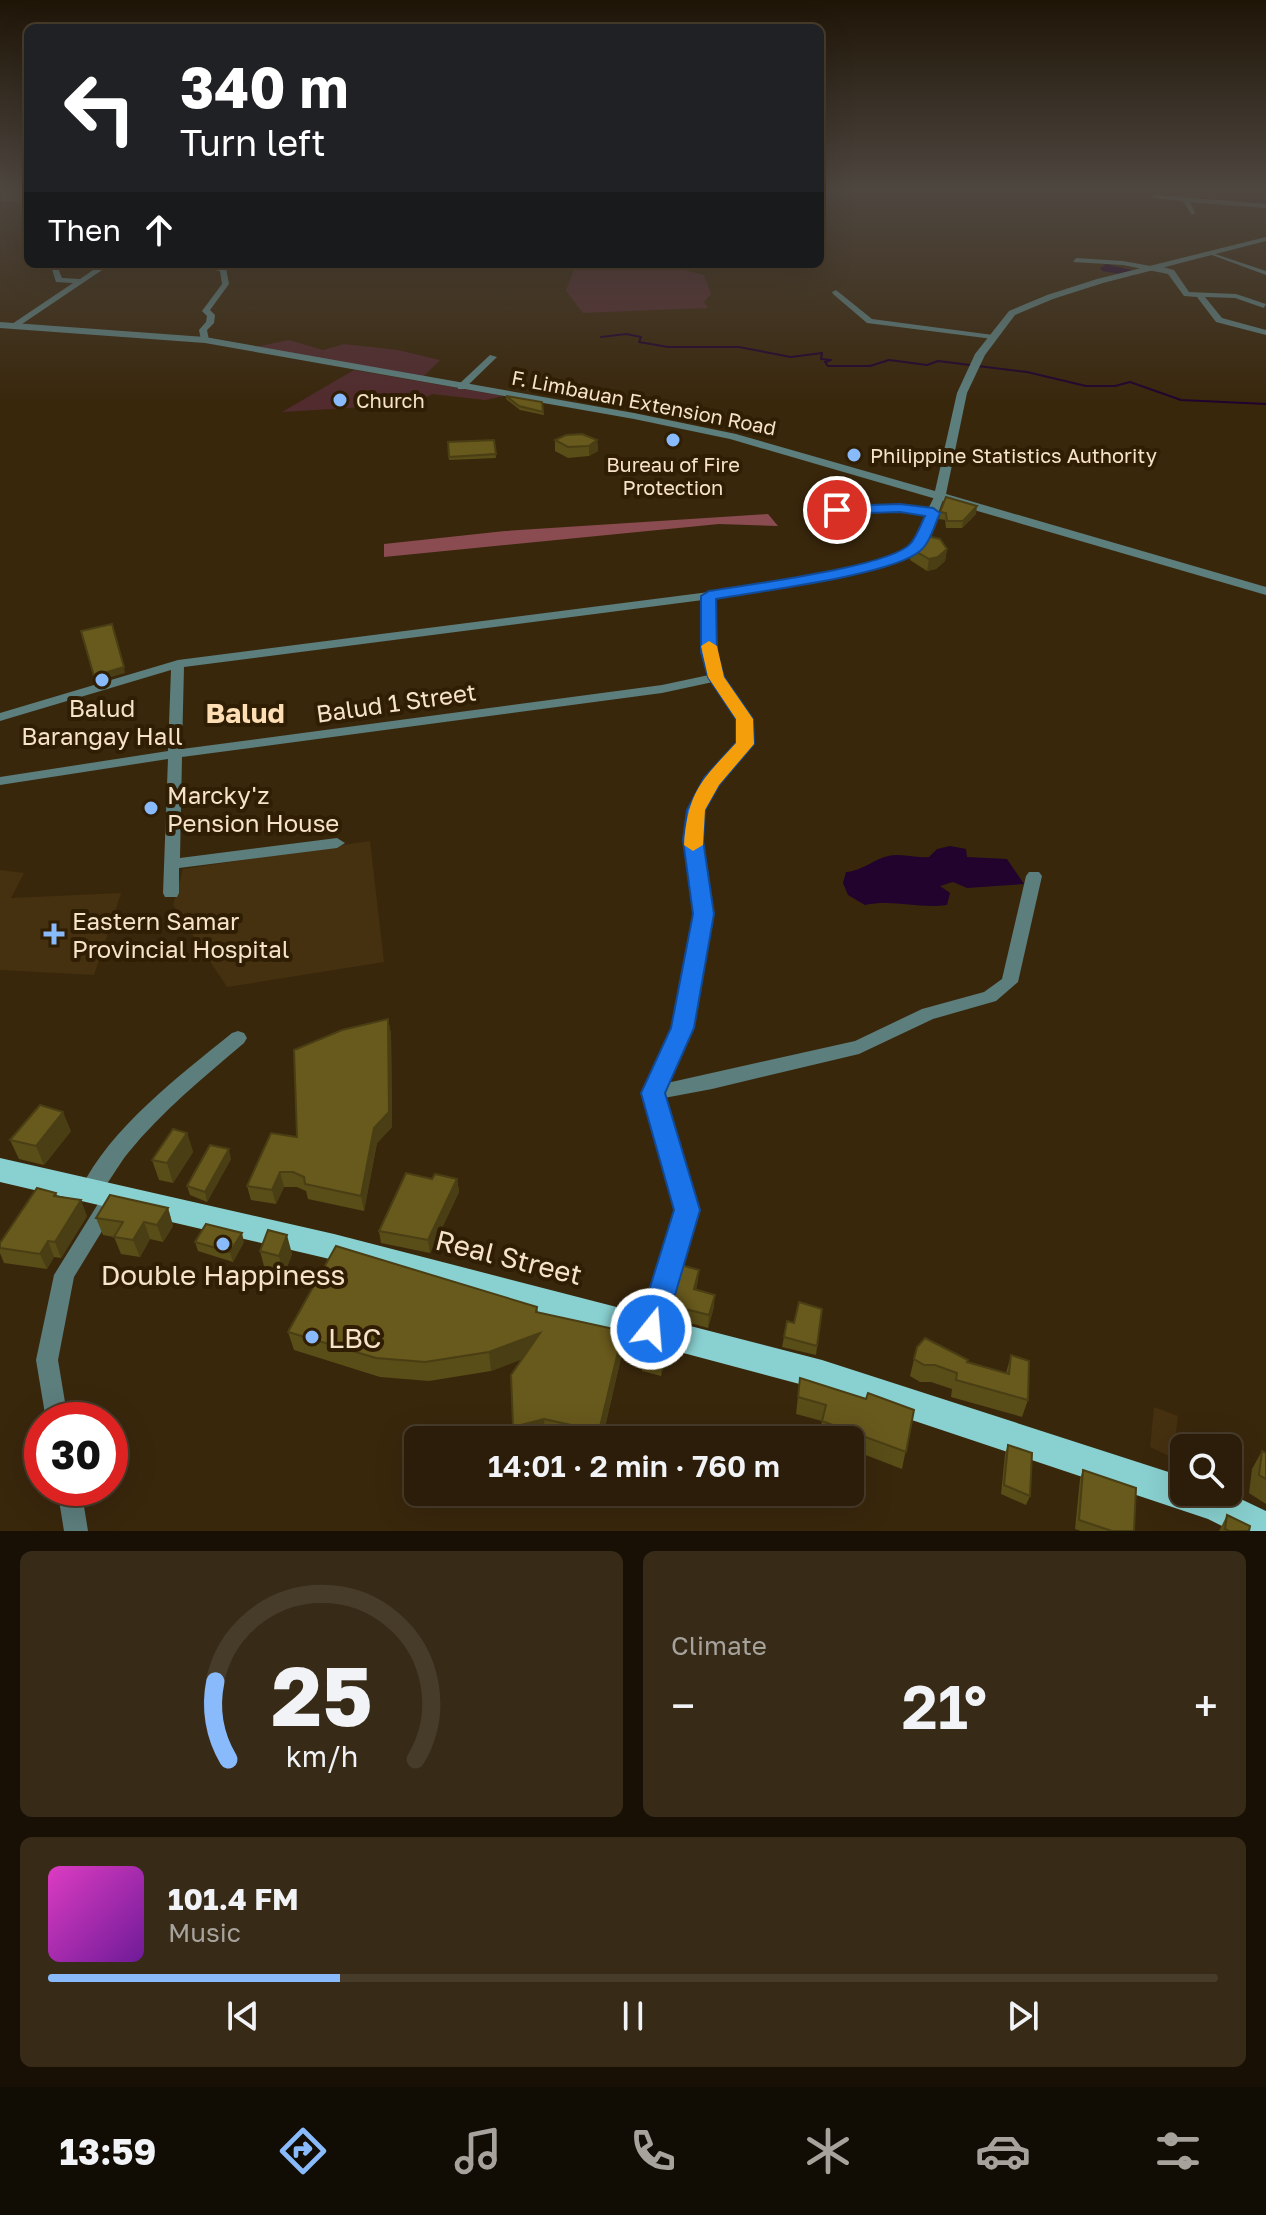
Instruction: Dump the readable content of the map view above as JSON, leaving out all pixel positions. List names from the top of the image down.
{
  "streets": {
    "main road": ["Real Street"],
    "street": ["F. Limbauan Extension Road", "Balud 1 Street"]
  },
  "districts": ["Balud"],
  "places": {
    "other": [
      "Church",
      "Bureau of Fire Protection",
      "Philippine Statistics Authority",
      "Balud Barangay Hall",
      "Marcky'z Pension House",
      "Double Happiness",
      "LBC"
    ],
    "health": ["Eastern Samar Provincial Hospital"]
  },
  "page": {
    "turn": ["340 m", "Turn left"],
    "then": "Then",
    "limit": "30",
    "trip": "14:01 · 2 min · 760 m",
    "tile": "Climate",
    "heat": ["−", "21°", "+"],
    "song": ["101.4 FM", "Music"],
    "tabs": "13:59",
    "gauge": ["25", "km/h"]
  }
}
